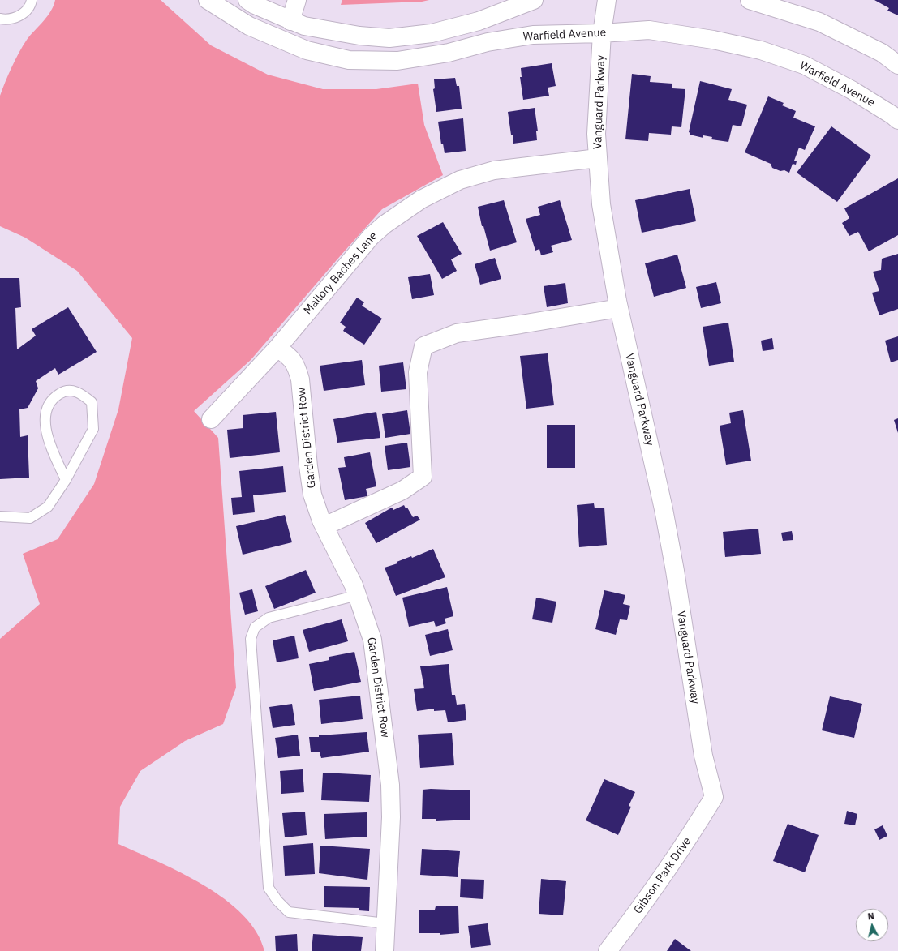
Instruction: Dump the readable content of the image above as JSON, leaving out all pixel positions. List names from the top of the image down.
{
  "streets": {
    "street": [
      "Warfield Avenue",
      "Vanguard Parkway",
      "Mallory Baches Lane",
      "Garden District Row",
      "Gibson Park Drive"
    ]
  },
  "crossings": [
    ["Warfield Avenue", "Vanguard Parkway"],
    ["Vanguard Parkway", "Mallory Baches Lane"],
    ["Vanguard Parkway", "Gibson Park Drive"],
    ["Mallory Baches Lane", "Garden District Row"]
  ],
  "north": "top"
}
